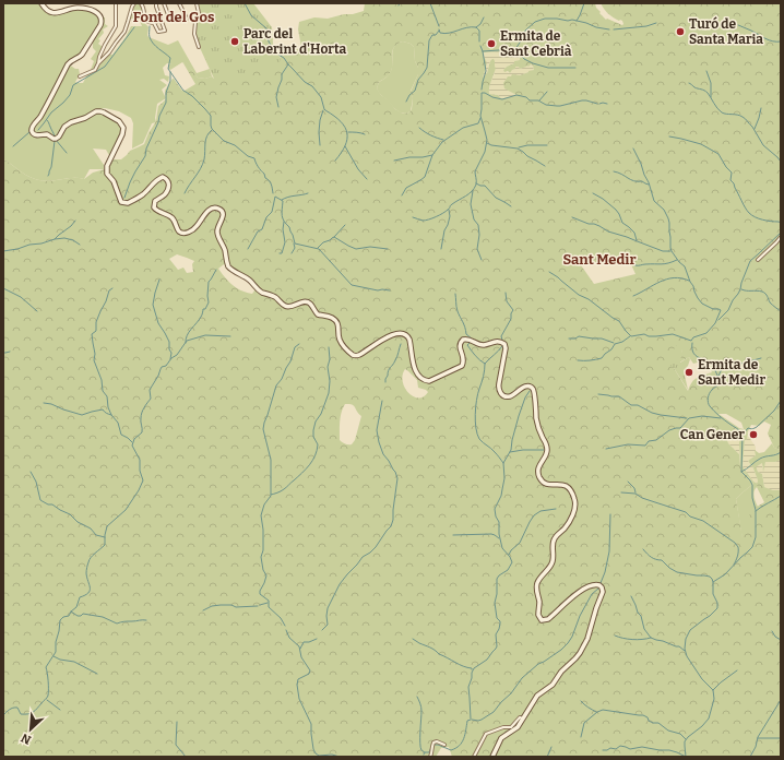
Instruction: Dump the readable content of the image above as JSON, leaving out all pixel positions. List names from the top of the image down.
{
  "districts": ["Font del Gos", "Sant Medir"],
  "places": [
    "Turó de Santa Maria",
    "Parc del Laberint d'Horta",
    "Ermita de Sant Cebrià",
    "Ermita de Sant Medir",
    "Can Gener"
  ],
  "north": "bottom left"
}
